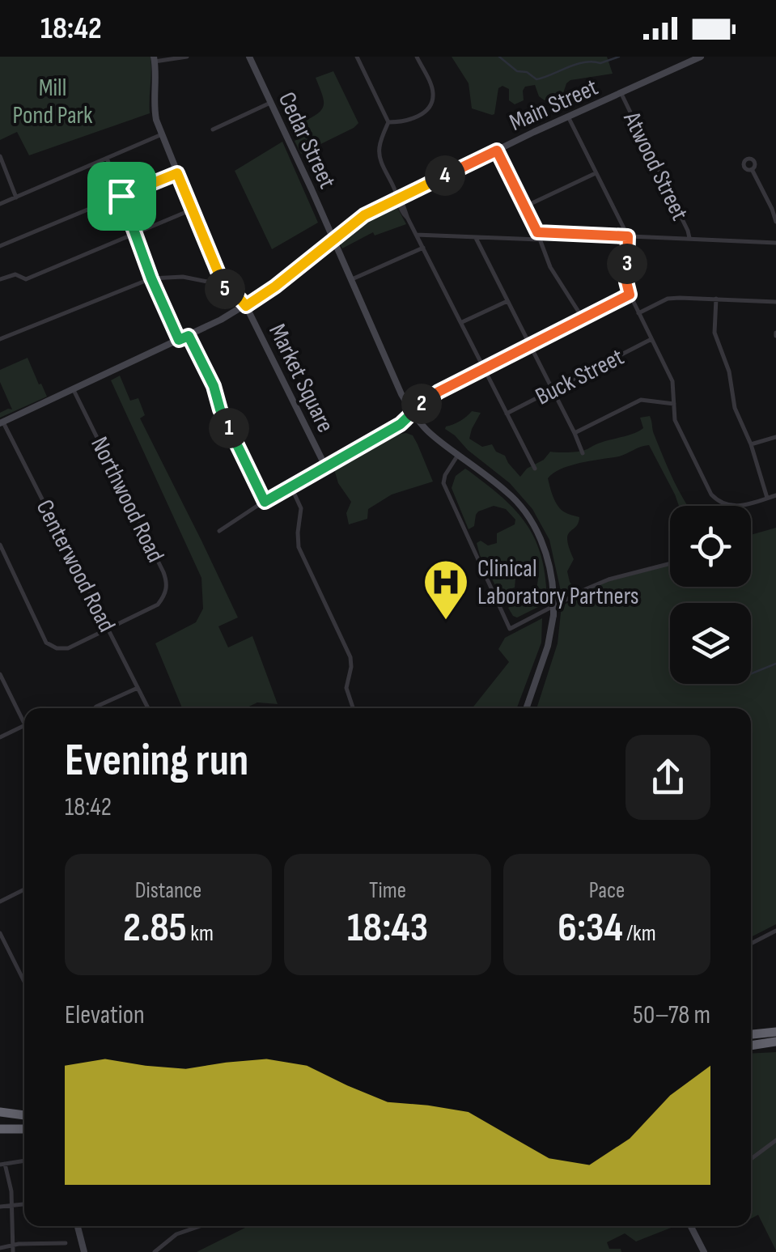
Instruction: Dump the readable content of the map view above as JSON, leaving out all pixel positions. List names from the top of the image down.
{
  "streets": {
    "main road": ["Main Street", "Cedar Street", "Market Square"],
    "street": [
      "Atwood Street",
      "Buck Street",
      "Northwood Road",
      "Centerwood Road"
    ]
  },
  "crossings": [
    ["Main Street", "Cedar Street"],
    ["Main Street", "Atwood Street"],
    ["Main Street", "Market Square"],
    ["Main Street", "Northwood Road"],
    ["Main Street", "Centerwood Road"],
    ["Northwood Road", "Centerwood Road"]
  ],
  "parks": ["Mill Pond Park"],
  "places": {
    "hospital": ["Clinical Laboratory Partners"]
  },
  "page": {
    "status": "18:42",
    "pins": [
      "4",
      "3",
      "5",
      "2",
      "1"
    ],
    "heading": ["Evening run", "18:42"],
    "stats": [
      ["Distance", "2.85 km"],
      ["Time", "18:43"],
      ["Pace", "6:34 /km"]
    ],
    "chart": ["Elevation", "50–78 m"]
  }
}
